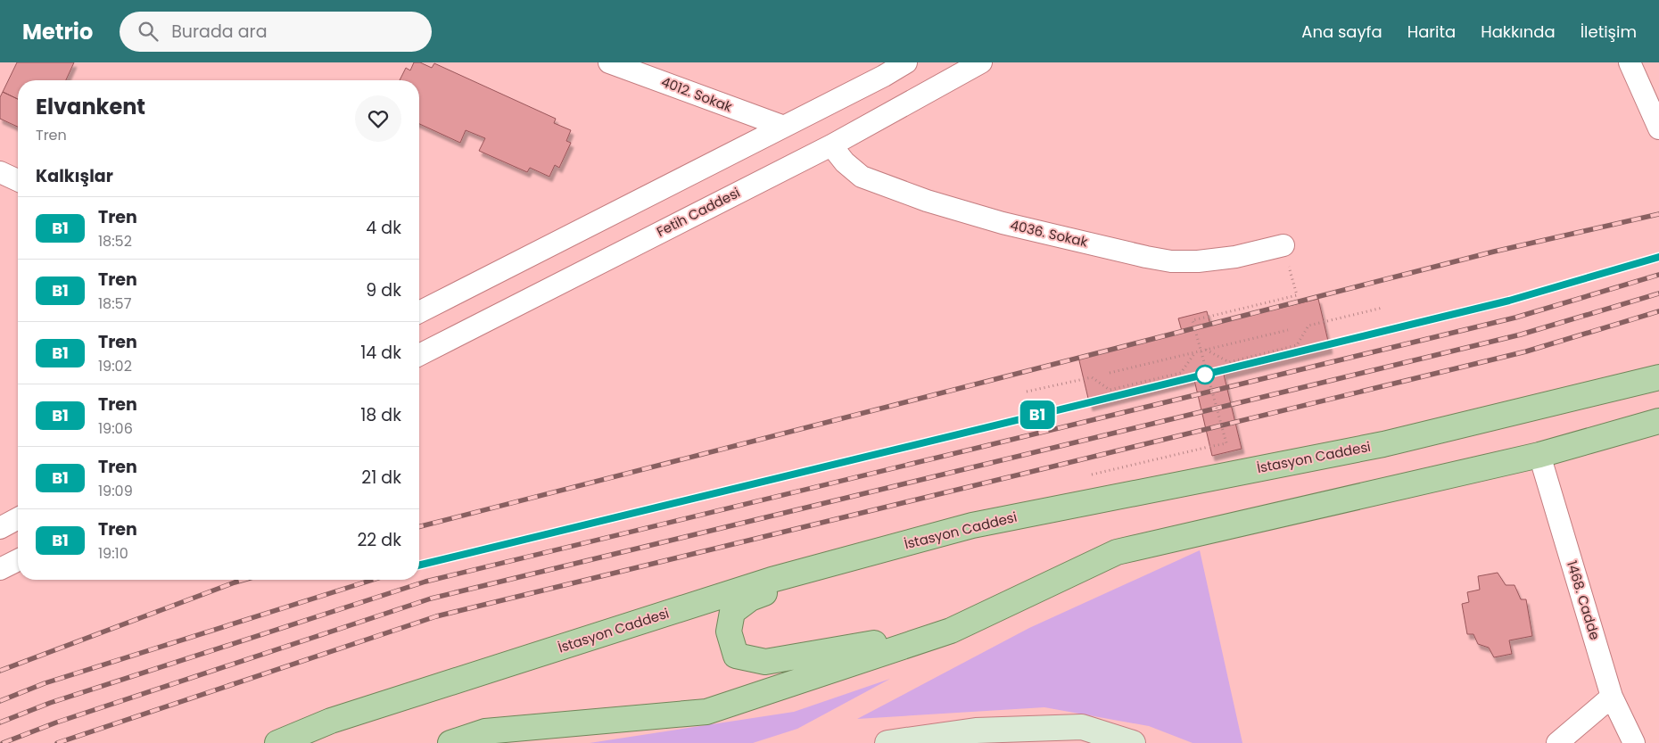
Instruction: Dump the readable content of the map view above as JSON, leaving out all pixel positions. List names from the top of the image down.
{
  "streets": {
    "main road": ["İstasyon Caddesi"],
    "street": [
      "4012. Sokak",
      "Fetih Caddesi",
      "4036. Sokak",
      "1468. Cadde"
    ]
  },
  "crossings": [
    ["Fetih Caddesi", "4036. Sokak"]
  ],
  "page": {
    "header": "Metrio",
    "search": "Burada ara",
    "nav": [
      "Ana sayfa",
      "Harita",
      "Hakkında",
      "İletişim"
    ],
    "on_map": "B1",
    "heading": [
      ["Elvankent", "Tren"],
      "Kalkışlar"
    ],
    "list": [
      {
        "mark": "B1",
        "name": "Tren",
        "note": "18:52",
        "value": "4 dk"
      },
      {
        "mark": "B1",
        "name": "Tren",
        "note": "18:57",
        "value": "9 dk"
      },
      {
        "mark": "B1",
        "name": "Tren",
        "note": "19:02",
        "value": "14 dk"
      },
      {
        "mark": "B1",
        "name": "Tren",
        "note": "19:06",
        "value": "18 dk"
      },
      {
        "mark": "B1",
        "name": "Tren",
        "note": "19:09",
        "value": "21 dk"
      },
      {
        "mark": "B1",
        "name": "Tren",
        "note": "19:10",
        "value": "22 dk"
      }
    ]
  }
}
